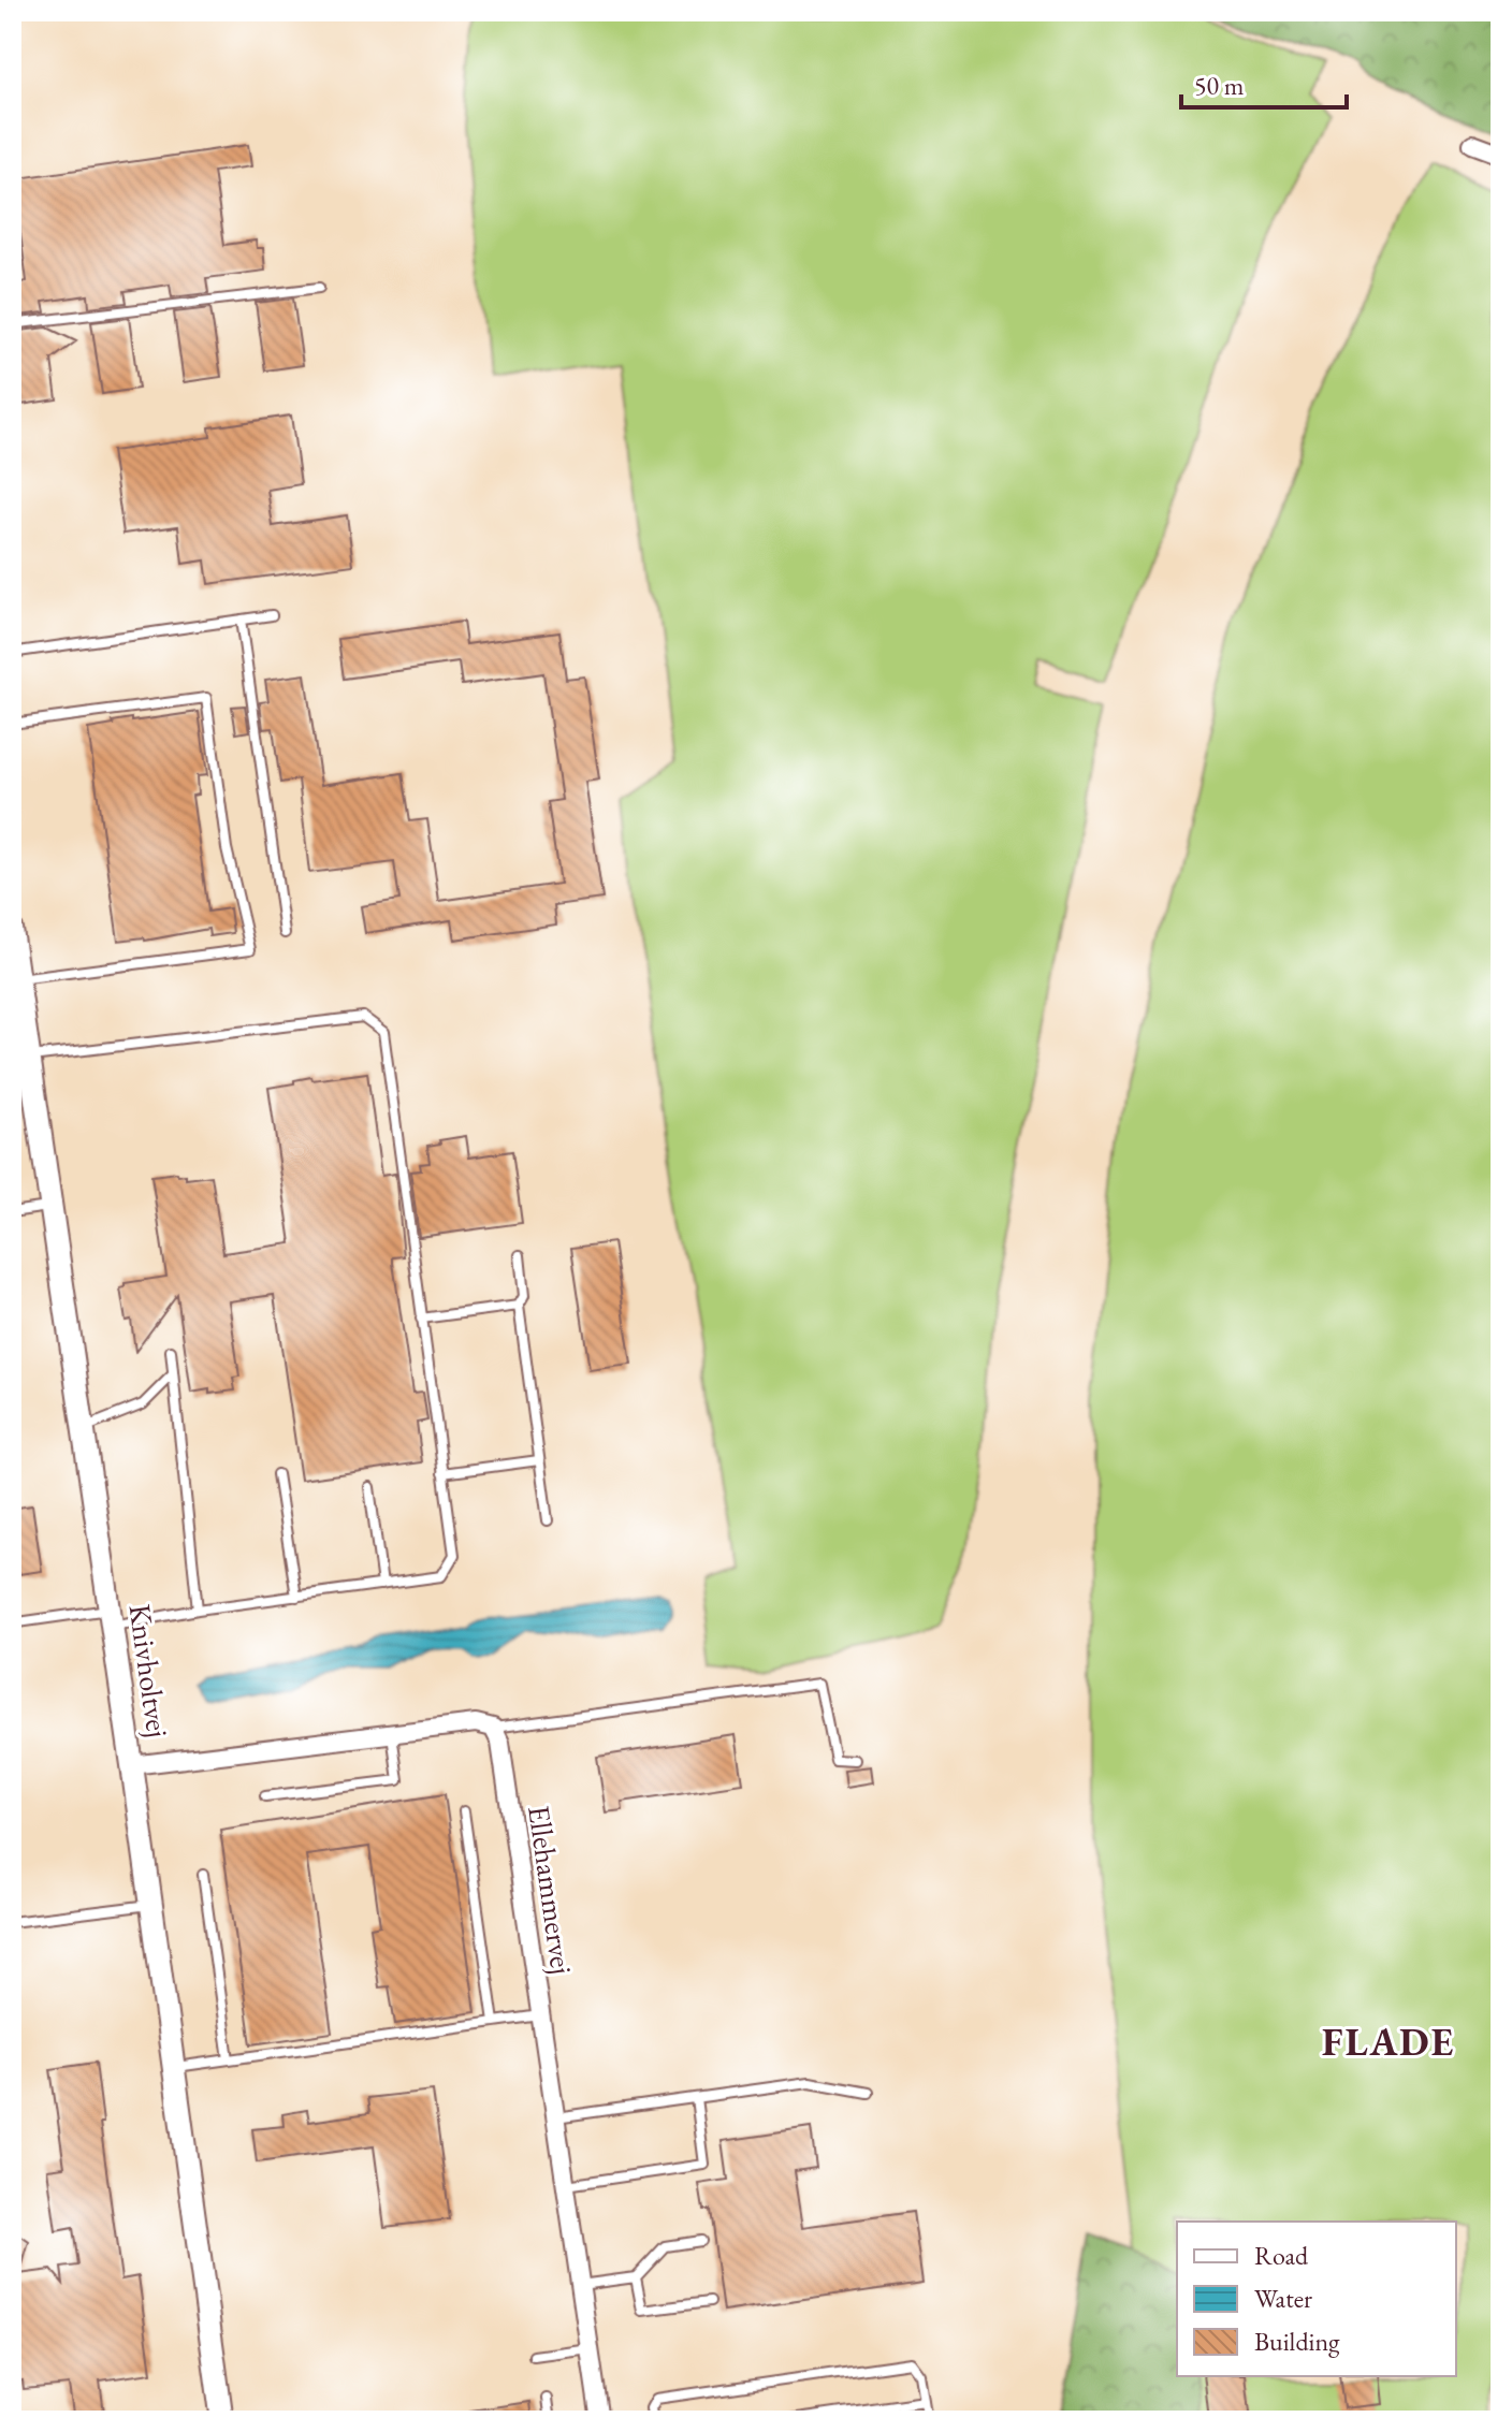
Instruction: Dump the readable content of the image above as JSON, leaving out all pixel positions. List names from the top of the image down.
{
  "streets": {
    "street": ["Knivholtvej", "Ellehammervej"]
  },
  "districts": ["FLADE"],
  "legend": ["Road", "Water", "Building"],
  "scale_bar": "50 m"
}
